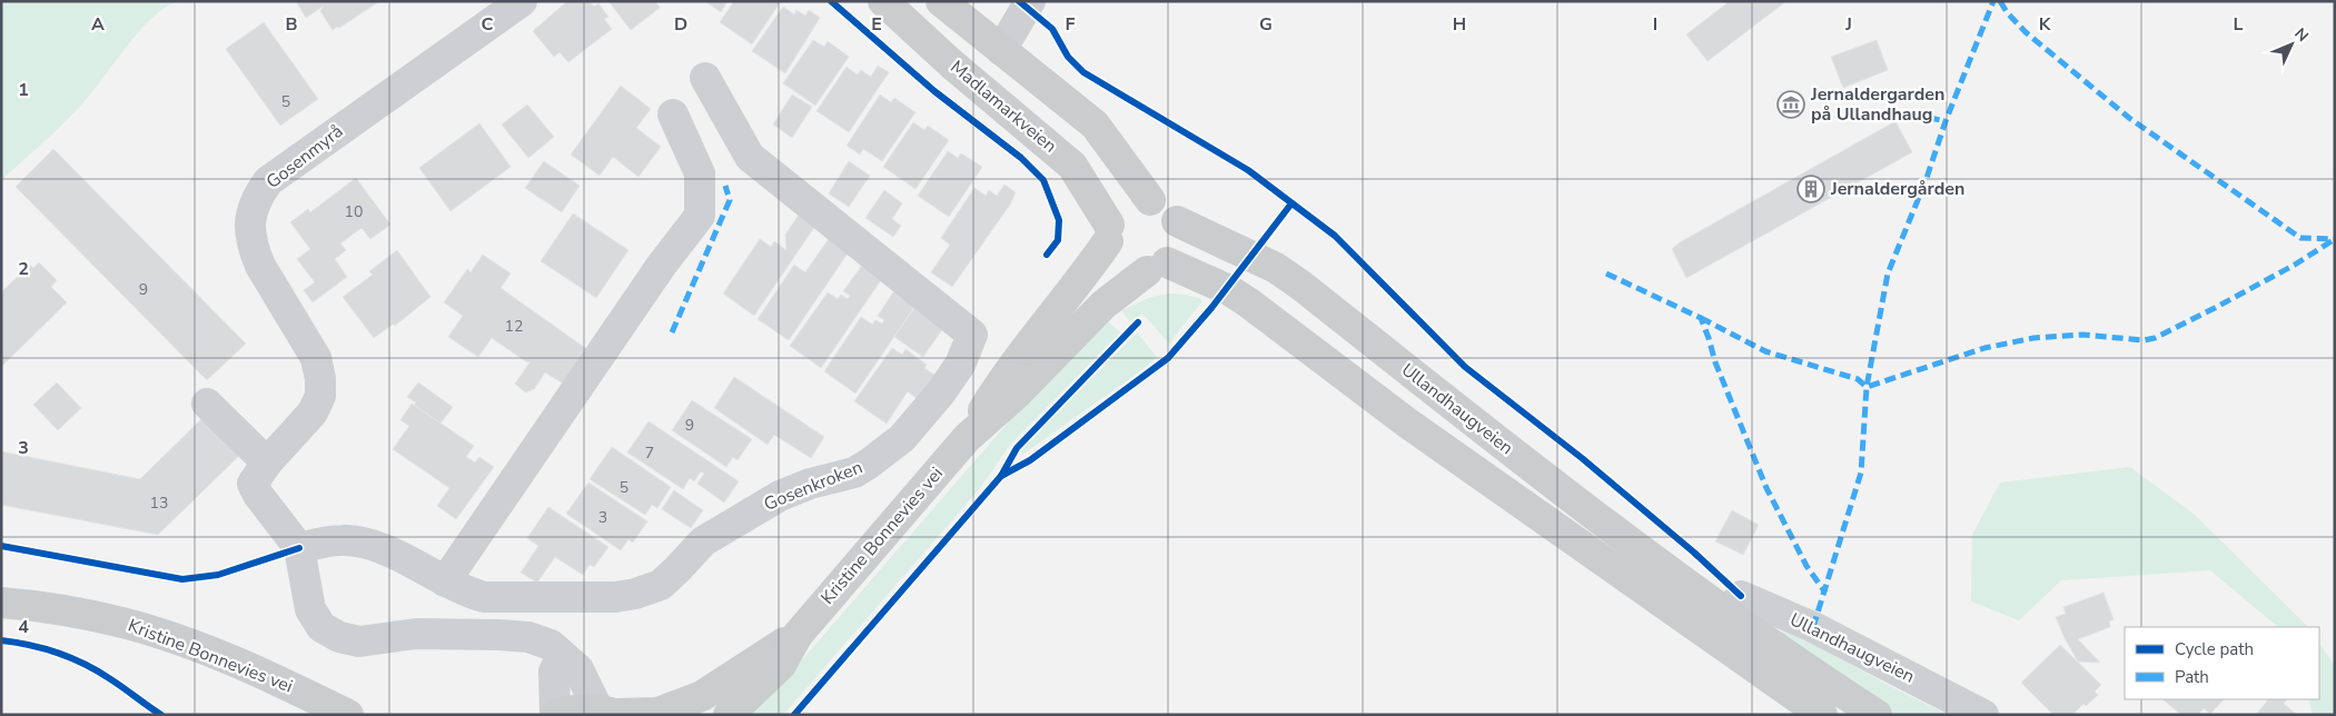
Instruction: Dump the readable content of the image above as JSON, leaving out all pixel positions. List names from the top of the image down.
{
  "streets": {
    "main road": ["Madlamarkveien", "Ullandhaugveien", "Kristine Bonnevies vei"],
    "street": ["Gosenmyrå", "Gosenkroken"]
  },
  "crossings": [
    ["Madlamarkveien", "Ullandhaugveien"],
    ["Madlamarkveien", "Kristine Bonnevies vei"],
    ["Gosenmyrå", "Gosenkroken"],
    ["Ullandhaugveien", "Kristine Bonnevies vei"]
  ],
  "places": {
    "museum": ["Jernaldergarden på Ullandhaug"],
    "building": ["Jernaldergården"]
  },
  "house_numbers": [
    "5",
    "10",
    "9",
    "12",
    "9",
    "7",
    "5",
    "13",
    "3"
  ],
  "legend": ["Cycle path", "Path"],
  "north": "top right",
  "grid": {
    "columns": [
      "A",
      "B",
      "C",
      "D",
      "E",
      "F",
      "G",
      "H",
      "I",
      "J",
      "K",
      "L"
    ],
    "rows": [
      "1",
      "2",
      "3",
      "4"
    ]
  }
}
